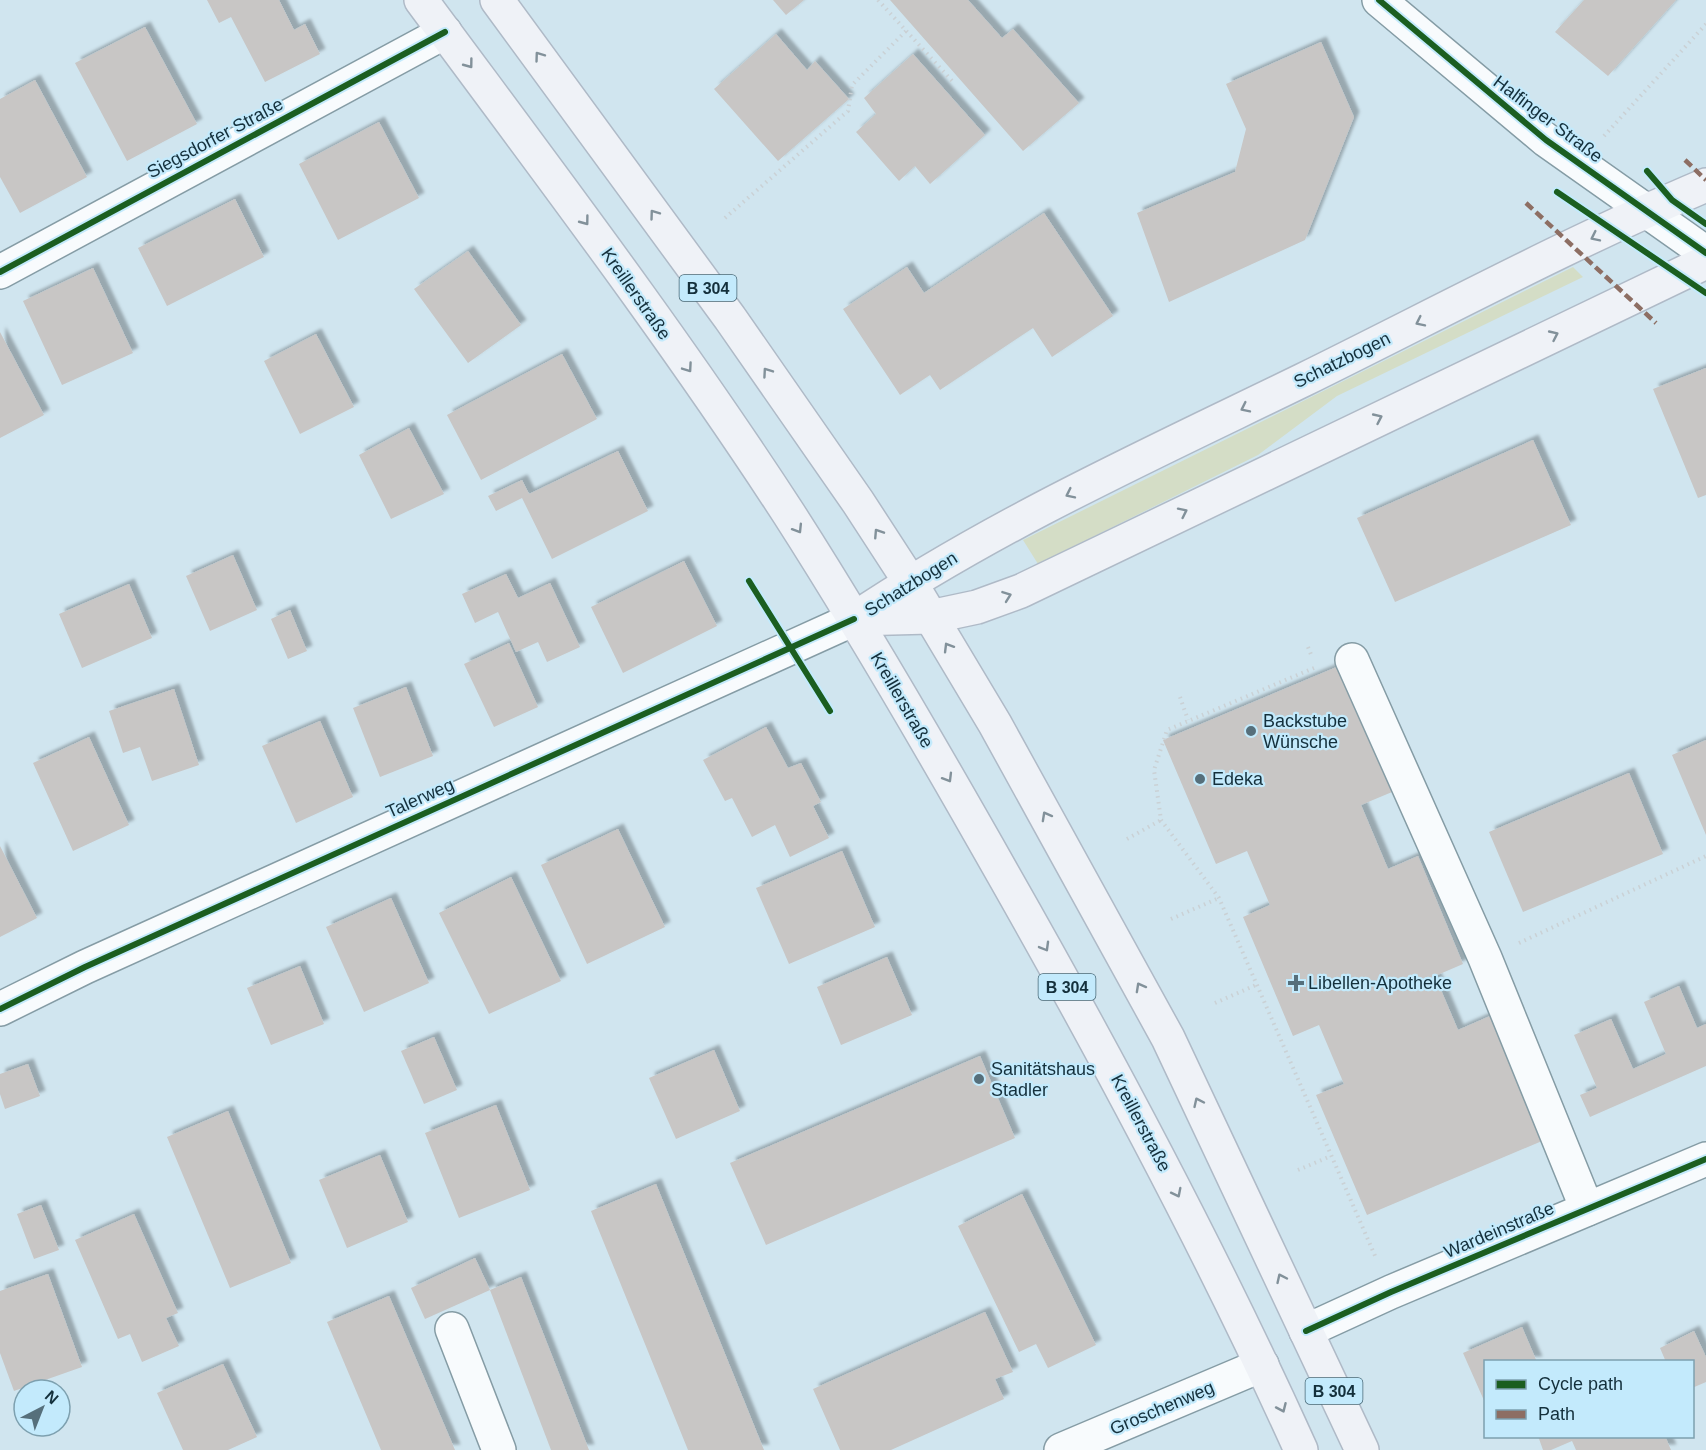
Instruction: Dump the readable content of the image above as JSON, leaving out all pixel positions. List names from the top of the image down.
{
  "streets": {
    "main road": ["B 304", "Kreillerstraße", "Schatzbogen"],
    "street": [
      "Halfinger Straße",
      "Siegsdorfer Straße",
      "Talerweg",
      "Wardeinstraße",
      "Groschenweg"
    ]
  },
  "crossings": [
    ["Halfinger Straße", "Schatzbogen"],
    ["Siegsdorfer Straße", "Kreillerstraße"],
    ["B 304", "Schatzbogen"],
    ["B 304", "Wardeinstraße"],
    ["Kreillerstraße", "Schatzbogen"],
    ["Kreillerstraße", "Talerweg"],
    ["Kreillerstraße", "Groschenweg"],
    ["Schatzbogen", "Talerweg"]
  ],
  "places": {
    "other": ["Backstube Wünsche", "Edeka", "Sanitätshaus Stadler"],
    "health": ["Libellen-Apotheke"]
  },
  "legend": ["Cycle path", "Path"],
  "north": "top right"
}
